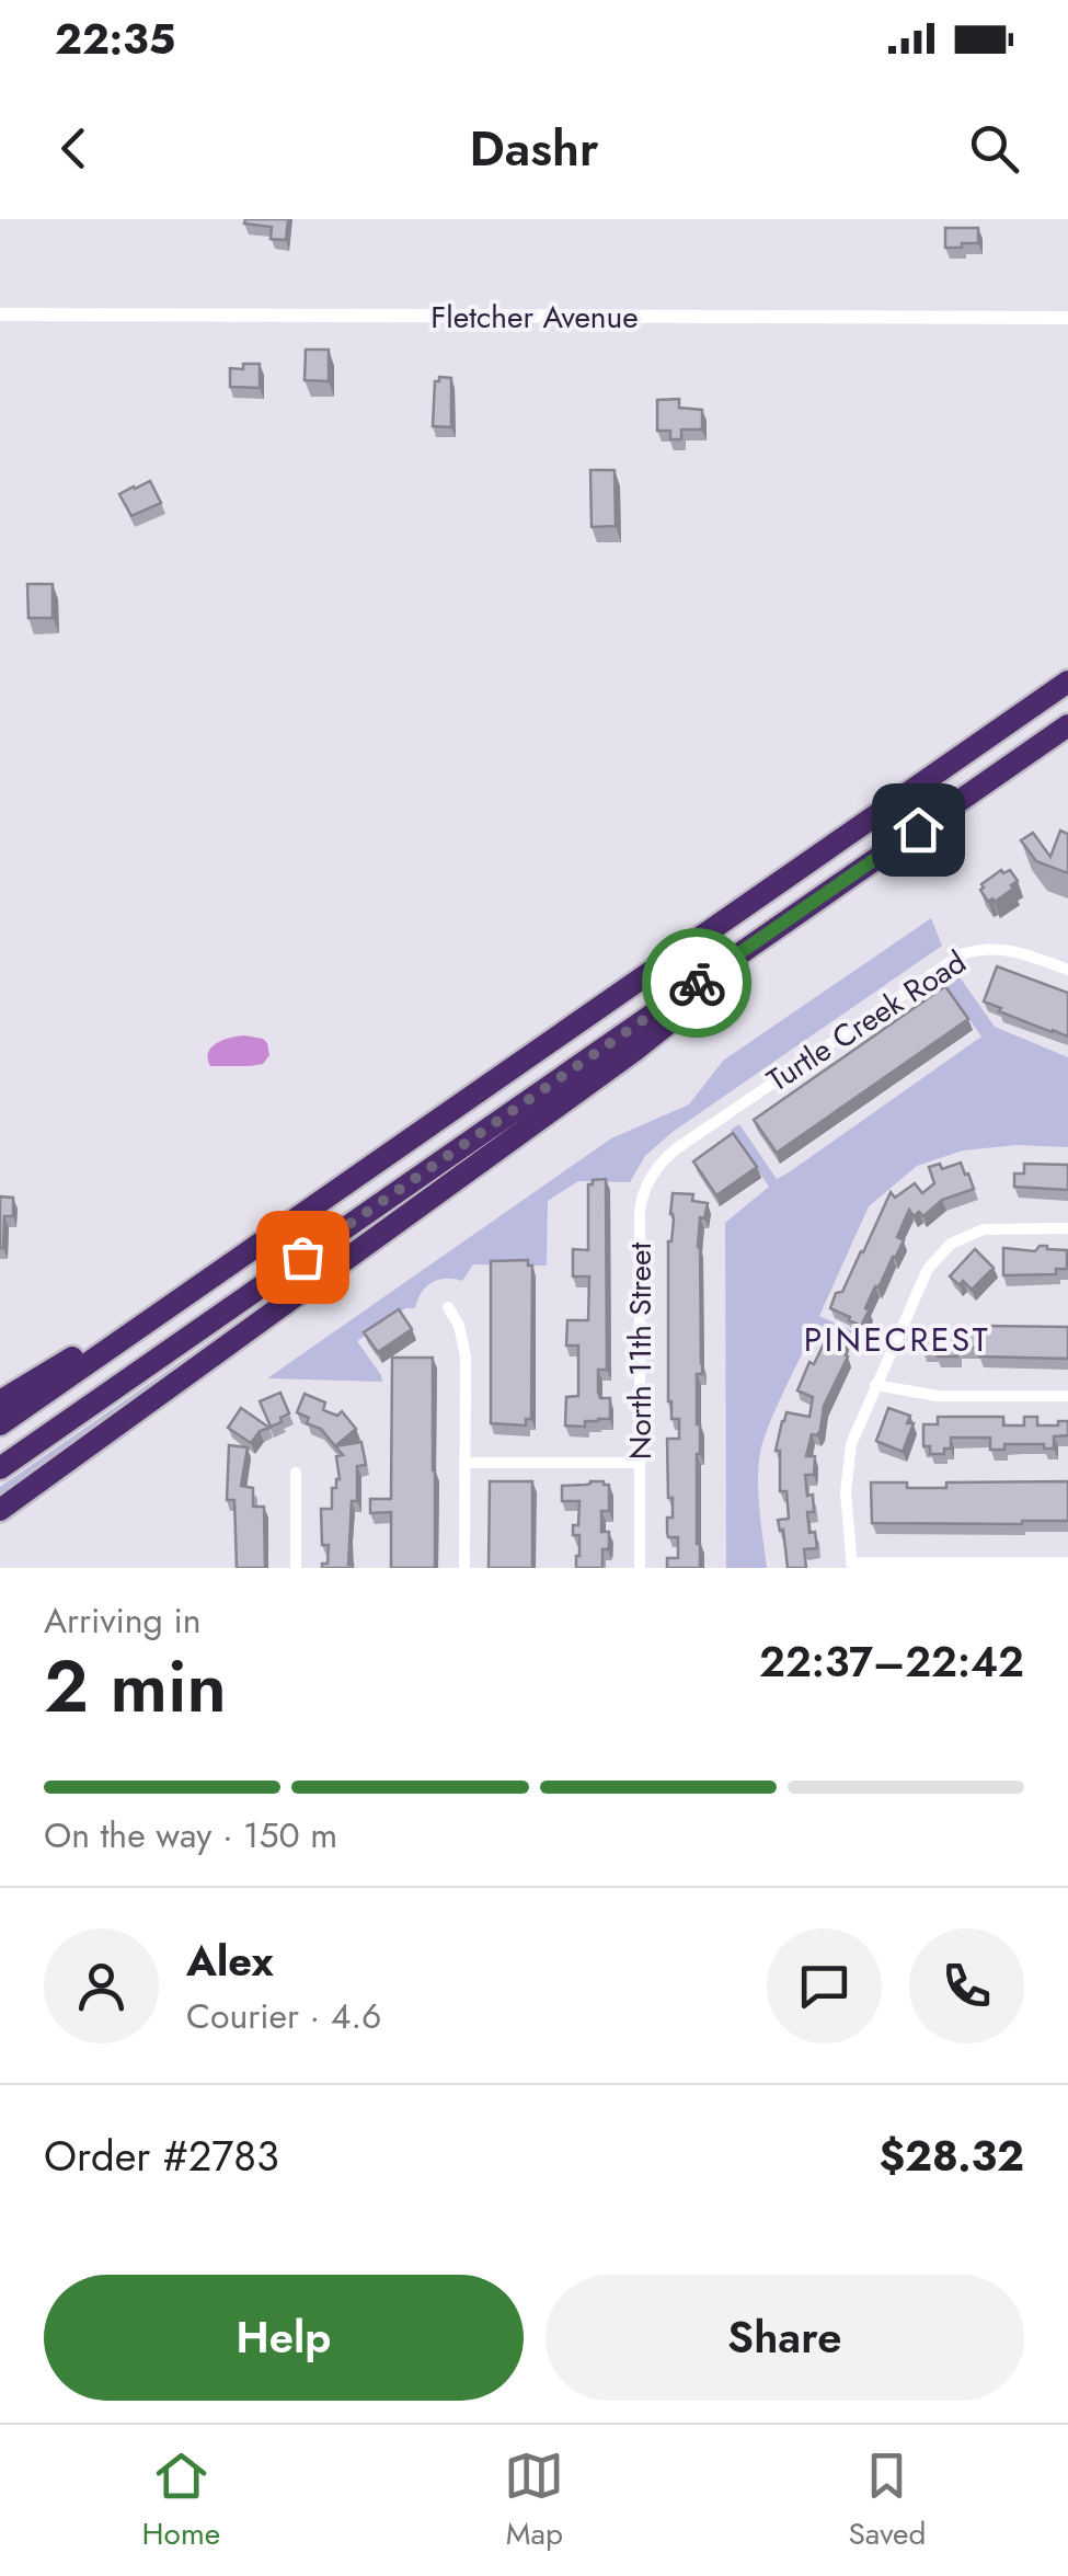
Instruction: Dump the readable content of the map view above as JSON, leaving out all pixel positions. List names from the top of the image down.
{
  "streets": {
    "street": ["Fletcher Avenue", "Turtle Creek Road", "North 11th Street"]
  },
  "crossings": [
    ["Turtle Creek Road", "North 11th Street"]
  ],
  "districts": ["PINECREST"],
  "page": {
    "status": "22:35",
    "header": "Dashr",
    "heading": ["2 min", "Arriving in", "22:37–22:42"],
    "panel": [
      "Alex",
      "Courier · 4.6",
      "Order #2783",
      "$28.32"
    ],
    "bar": "On the way · 150 m",
    "buttons": ["Help", "Share"],
    "tabs": ["Home", "Map", "Saved"]
  }
}
